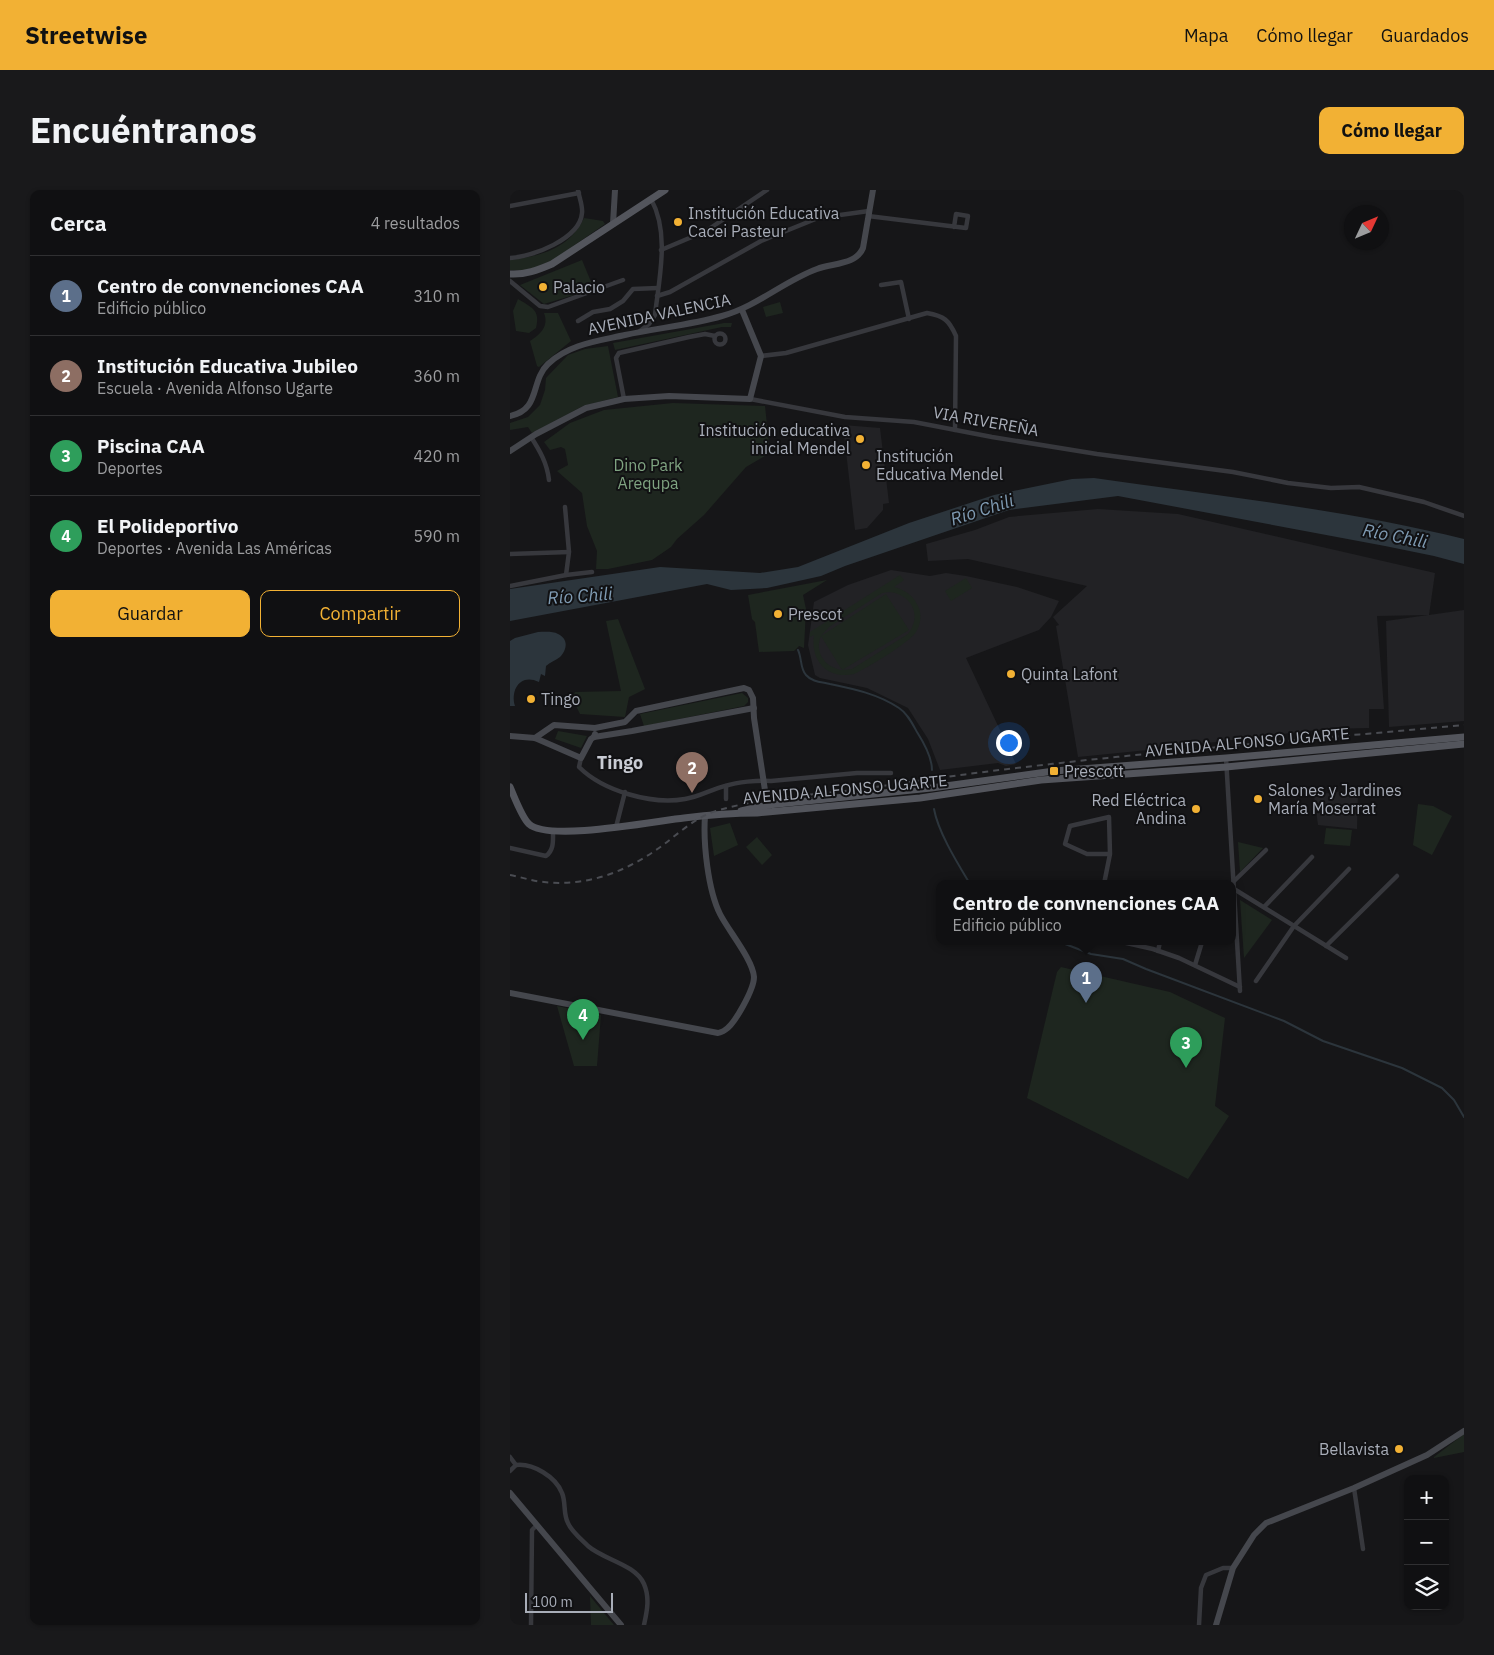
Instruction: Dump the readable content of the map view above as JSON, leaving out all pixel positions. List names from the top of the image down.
{
  "streets": {
    "main road": ["AVENIDA ALFONSO UGARTE"],
    "street": ["AVENIDA VALENCIA", "VIA RIVEREÑA"]
  },
  "districts": ["Tingo"],
  "water": ["Río Chili"],
  "parks": ["Dino Park Arequpa"],
  "places": {
    "other": [
      "Institución Educativa Cacei Pasteur",
      "Palacio",
      "Institución educativa inicial Mendel",
      "Institución Educativa Mendel",
      "Prescot",
      "Quinta Lafont",
      "Tingo",
      "Salones y Jardines María Moserrat",
      "Red Eléctrica Andina",
      "Bellavista"
    ],
    "transit": ["Prescott"]
  },
  "scale_bar": "100 m",
  "north": "top right",
  "page": {
    "header": "Streetwise",
    "nav": ["Mapa", "Cómo llegar", "Guardados"],
    "title": "Encuéntranos",
    "buttons": [
      "Cómo llegar",
      ["Guardar", "Compartir"]
    ],
    "heading": ["Cerca", "4 resultados"],
    "list": [
      {
        "mark": "1",
        "name": "Centro de convnenciones CAA",
        "note": "Edificio público",
        "value": "310 m"
      },
      {
        "mark": "2",
        "name": "Institución Educativa Jubileo",
        "note": "Escuela · Avenida Alfonso Ugarte",
        "value": "360 m"
      },
      {
        "mark": "3",
        "name": "Piscina CAA",
        "note": "Deportes",
        "value": "420 m"
      },
      {
        "mark": "4",
        "name": "El Polideportivo",
        "note": "Deportes · Avenida Las Américas",
        "value": "590 m"
      }
    ],
    "pins": [
      "2",
      "1",
      "4",
      "3"
    ],
    "popup": ["Centro de convnenciones CAA", "Edificio público"],
    "map_buttons": ["+", "−"],
    "scale": "100 m"
  }
}
